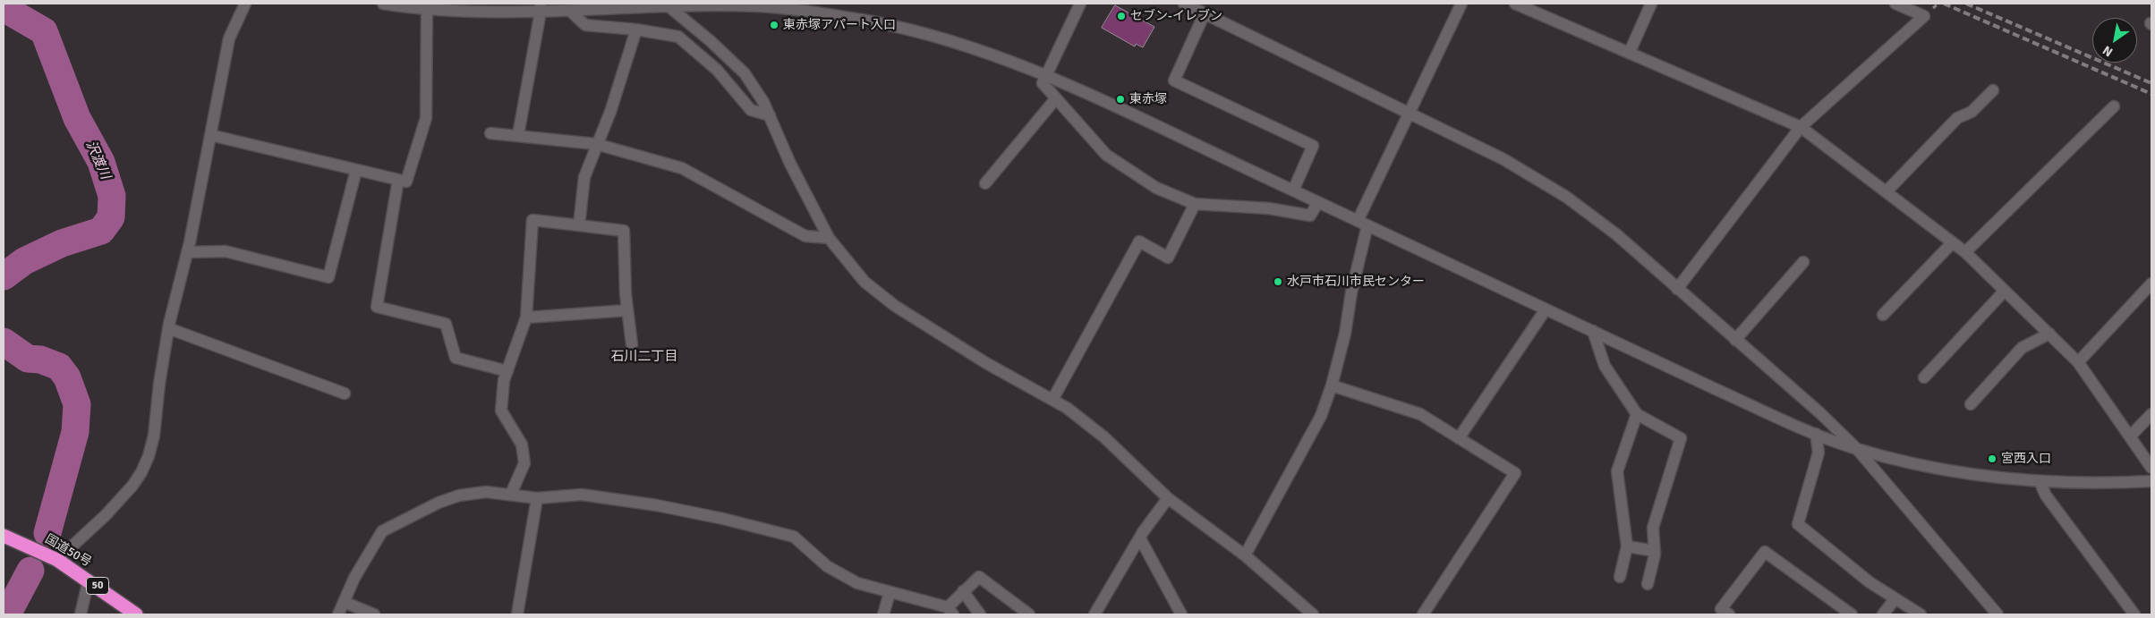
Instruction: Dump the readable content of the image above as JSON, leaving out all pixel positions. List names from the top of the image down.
{
  "streets": {
    "highway": ["国道50号", "50"]
  },
  "districts": ["石川二丁目"],
  "water": ["沢渡川"],
  "places": [
    "セブン-イレブン",
    "東赤塚アパート入口",
    "東赤塚",
    "水戸市石川市民センター",
    "宮西入口"
  ],
  "north": "bottom left"
}
